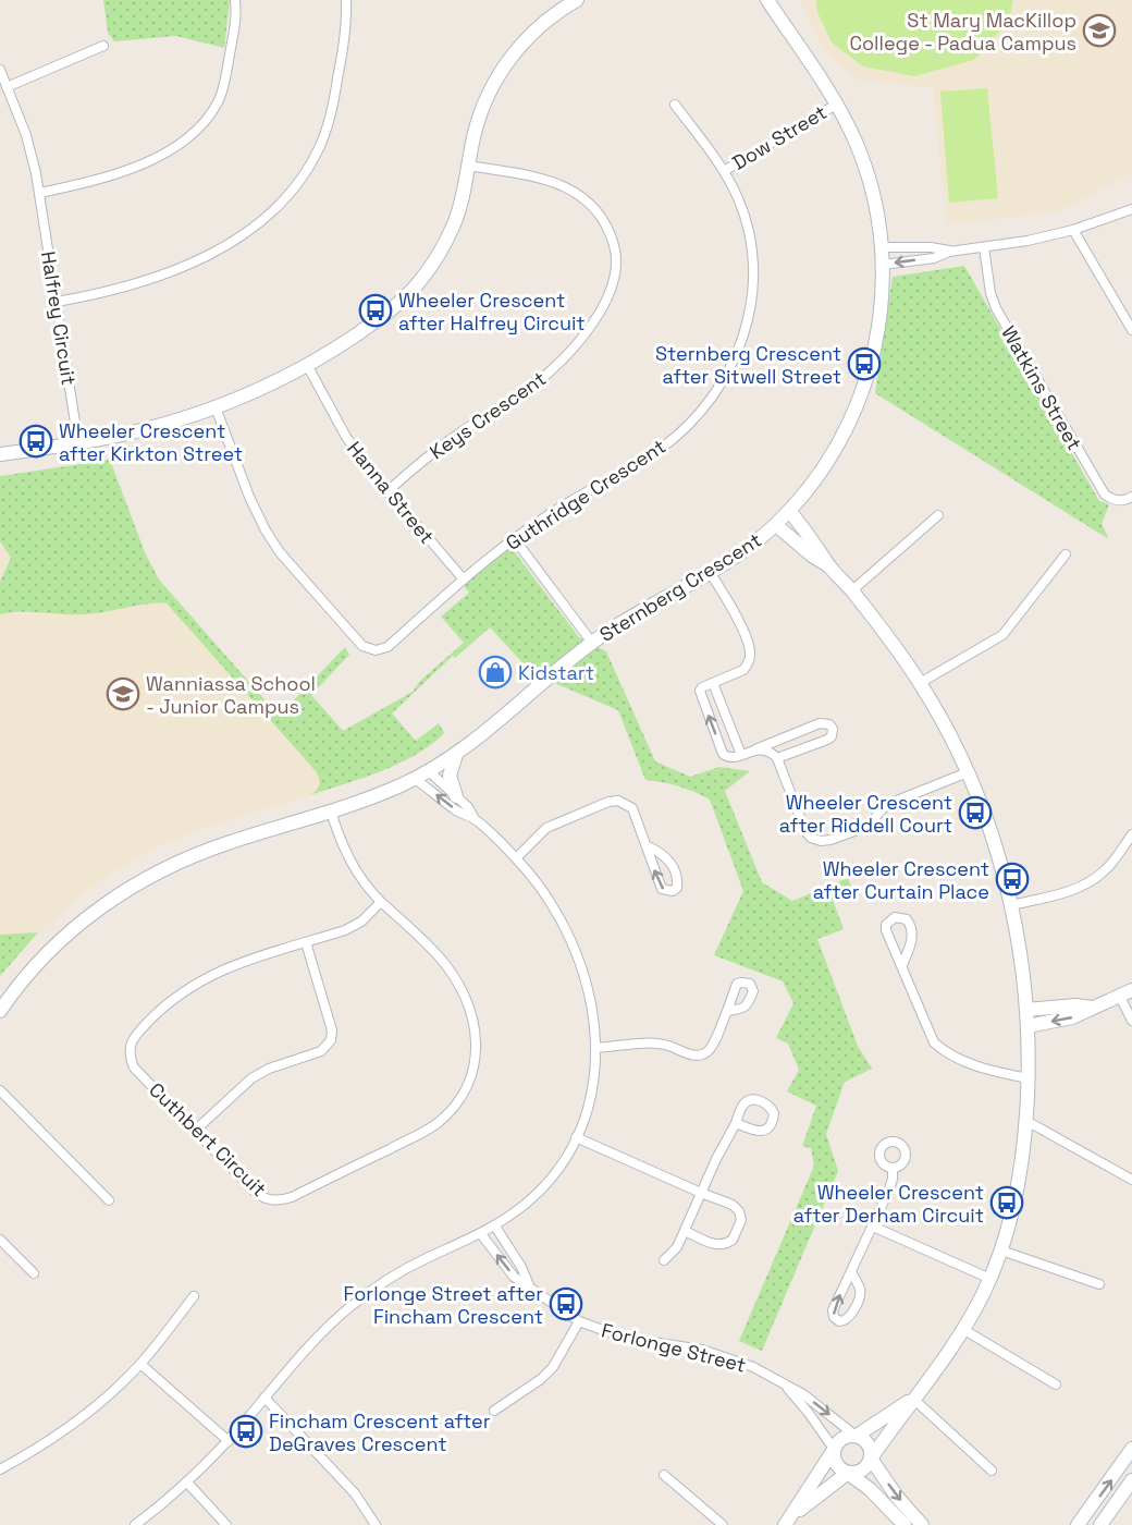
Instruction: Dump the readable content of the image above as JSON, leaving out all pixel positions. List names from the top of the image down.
{
  "streets": {
    "street": [
      "Dow Street",
      "Halfrey Circuit",
      "Watkins Street",
      "Keys Crescent",
      "Hanna Street",
      "Guthridge Crescent",
      "Sternberg Crescent",
      "Cuthbert Circuit",
      "Forlonge Street"
    ]
  },
  "crossings": [
    ["Dow Street", "Guthridge Crescent"],
    ["Dow Street", "Sternberg Crescent"],
    ["Keys Crescent", "Hanna Street"],
    ["Hanna Street", "Guthridge Crescent"],
    ["Sternberg Crescent", "Cuthbert Circuit"]
  ],
  "places": {
    "school or university": ["St Mary MacKillop College - Padua Campus", "Wanniassa School - Junior Campus"],
    "bus stop": [
      "Wheeler Crescent after Halfrey Circuit",
      "Sternberg Crescent after Sitwell Street",
      "Wheeler Crescent after Kirkton Street",
      "Wheeler Crescent after Riddell Court",
      "Wheeler Crescent after Curtain Place",
      "Wheeler Crescent after Derham Circuit",
      "Forlonge Street after Fincham Crescent",
      "Fincham Crescent after DeGraves Crescent"
    ],
    "shop": ["Kidstart"]
  }
}
